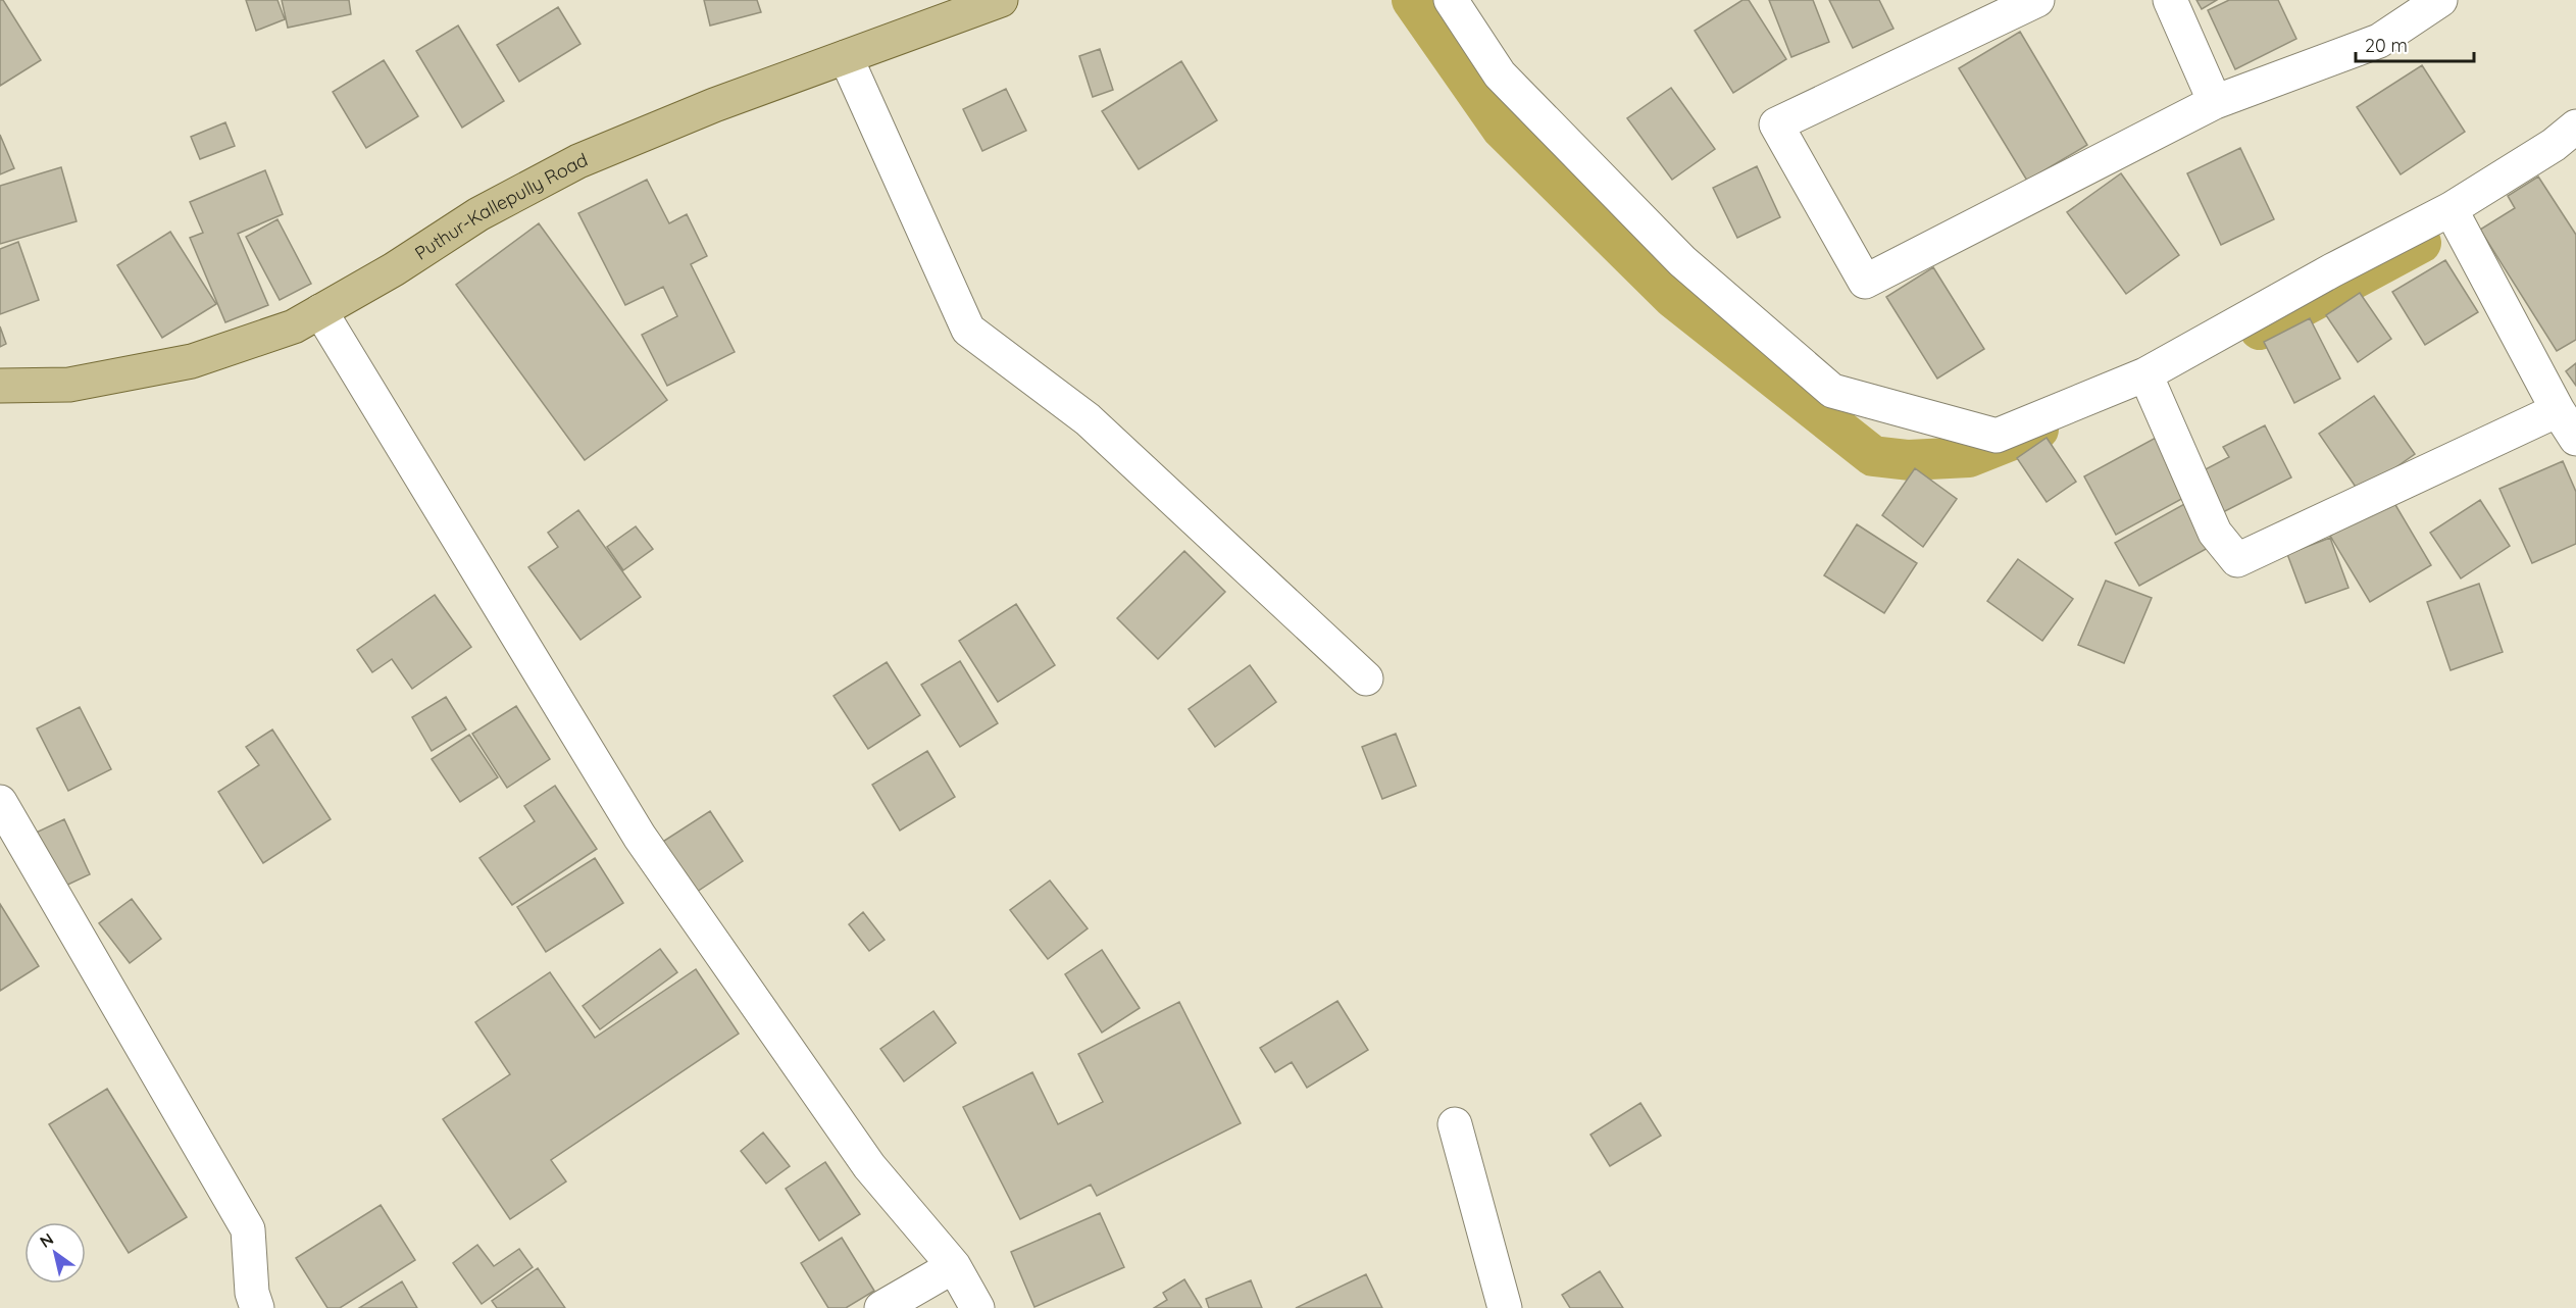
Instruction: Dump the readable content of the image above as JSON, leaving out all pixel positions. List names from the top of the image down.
{
  "streets": {
    "main road": ["Puthur-Kallepully Road"]
  },
  "scale_bar": "20 m",
  "north": "top left"
}
